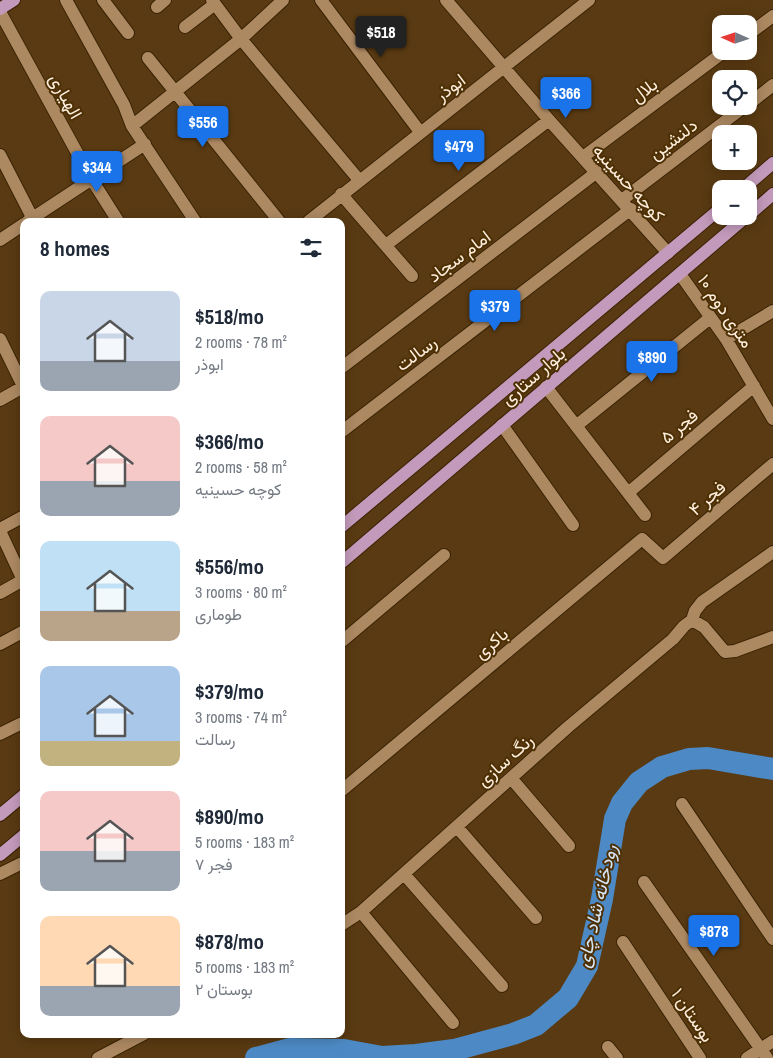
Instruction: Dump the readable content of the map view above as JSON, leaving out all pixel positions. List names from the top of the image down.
{
  "streets": {
    "main road": ["بلوار ستاری"],
    "street": [
      "ابوذر",
      "بلال",
      "الهیاری",
      "دلنشین",
      "کوچه حسینیه",
      "امام سجاد",
      "۱۰ متری دوم",
      "رسالت",
      "فجر ۵",
      "فجر ۴",
      "باکری",
      "رنگ سازی",
      "بوستان ۱"
    ]
  },
  "crossings": [
    ["ابوذر", "کوچه حسینیه"],
    ["بلال", "کوچه حسینیه"],
    ["دلنشین", "کوچه حسینیه"],
    ["دلنشین", "رسالت"],
    ["کوچه حسینیه", "امام سجاد"],
    ["کوچه حسینیه", "رسالت"],
    ["کوچه حسینیه", "بلوار ستاری"],
    ["۱۰ متری دوم", "بلوار ستاری"],
    ["۱۰ متری دوم", "فجر ۵"],
    ["فجر ۴", "باکری"]
  ],
  "water": ["رودخانه شاد چای"],
  "north": "left",
  "page": {
    "map_buttons": ["+", "−"],
    "price": [
      "$518",
      "$366",
      "$556",
      "$479",
      "$344",
      "$379",
      "$890",
      "$878"
    ],
    "heading": "8 homes",
    "list": [
      {
        "name": "$518/mo",
        "note": "2 rooms · 78 m² · ابوذر"
      },
      {
        "name": "$366/mo",
        "note": "2 rooms · 58 m² · کوچه حسینیه"
      },
      {
        "name": "$556/mo",
        "note": "3 rooms · 80 m² · طوماری"
      },
      {
        "name": "$379/mo",
        "note": "3 rooms · 74 m² · رسالت"
      },
      {
        "name": "$890/mo",
        "note": "5 rooms · 183 m² · فجر ۷"
      },
      {
        "name": "$878/mo",
        "note": "5 rooms · 183 m² · بوستان ۲"
      }
    ]
  }
}
